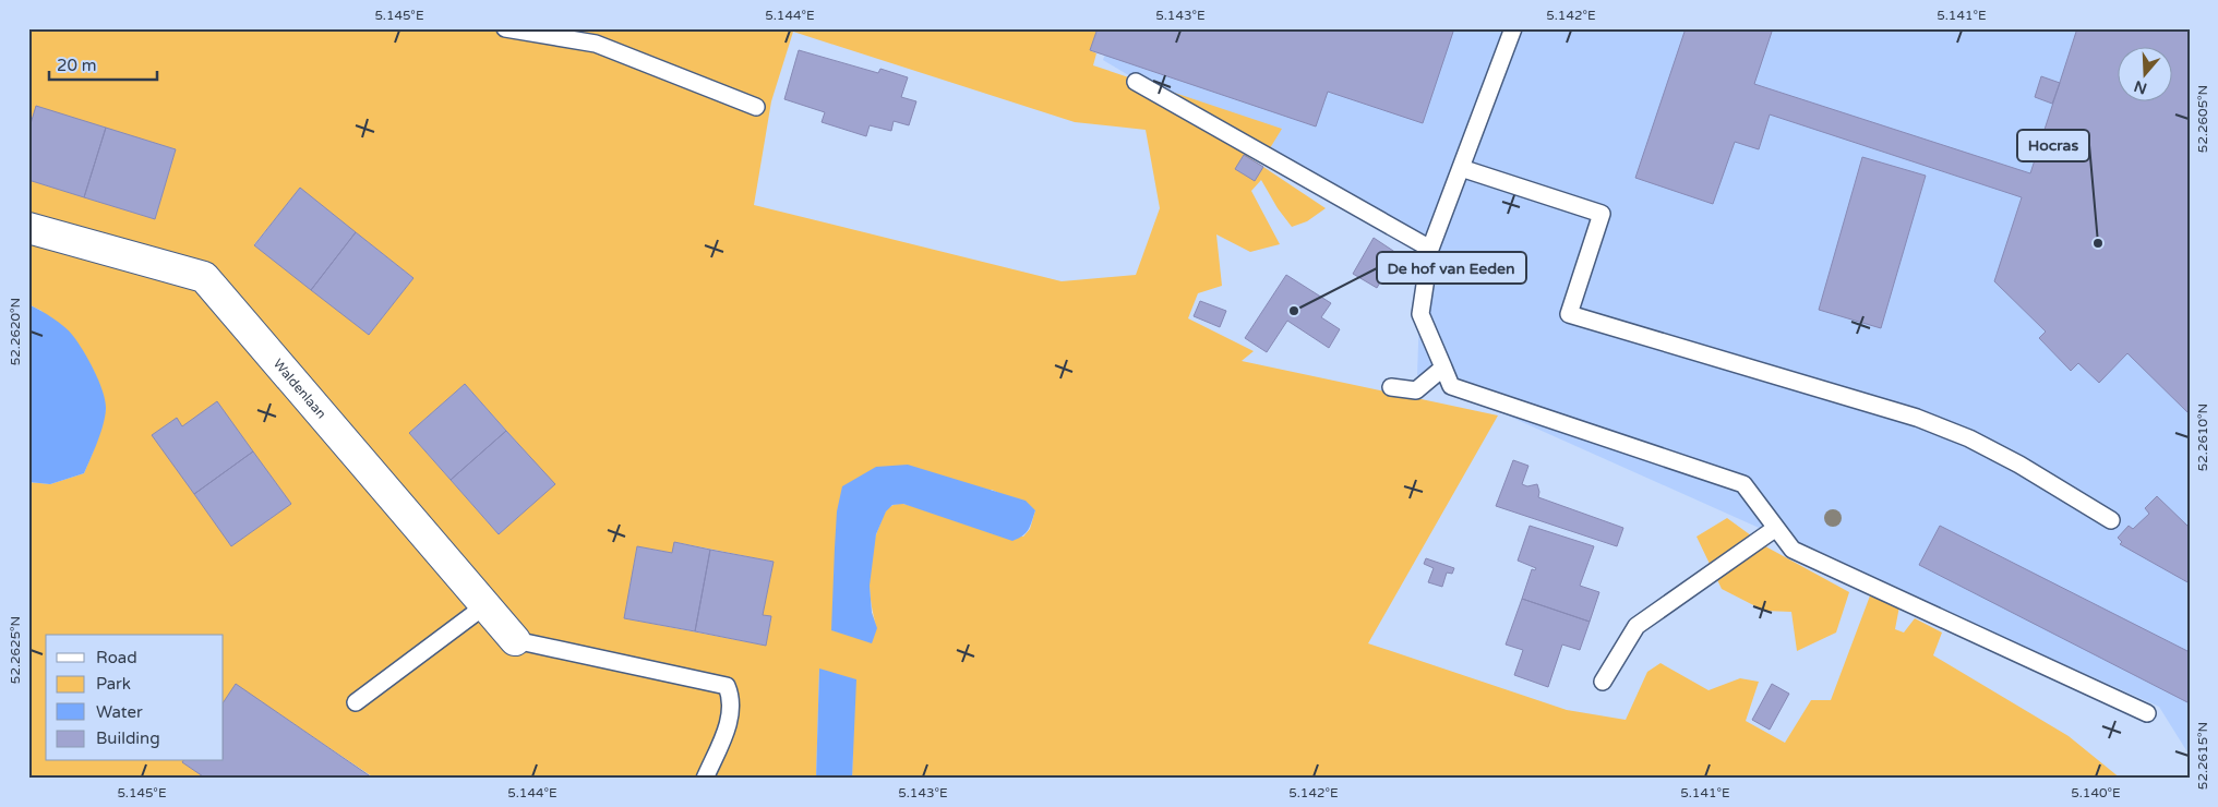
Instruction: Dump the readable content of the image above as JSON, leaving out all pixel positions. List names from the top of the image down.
{
  "streets": {
    "street": ["Waldenlaan"]
  },
  "places": ["Hocras", "De hof van Eeden"],
  "legend": [
    "Road",
    "Park",
    "Water",
    "Building"
  ],
  "scale_bar": "20 m",
  "north": "bottom",
  "coordinates": [
    "5.145°E",
    "5.144°E",
    "5.143°E",
    "5.142°E",
    "5.141°E",
    "52.2605°N",
    "52.2620°N",
    "52.2610°N",
    "52.2625°N",
    "52.2615°N",
    "5.140°E"
  ]
}
